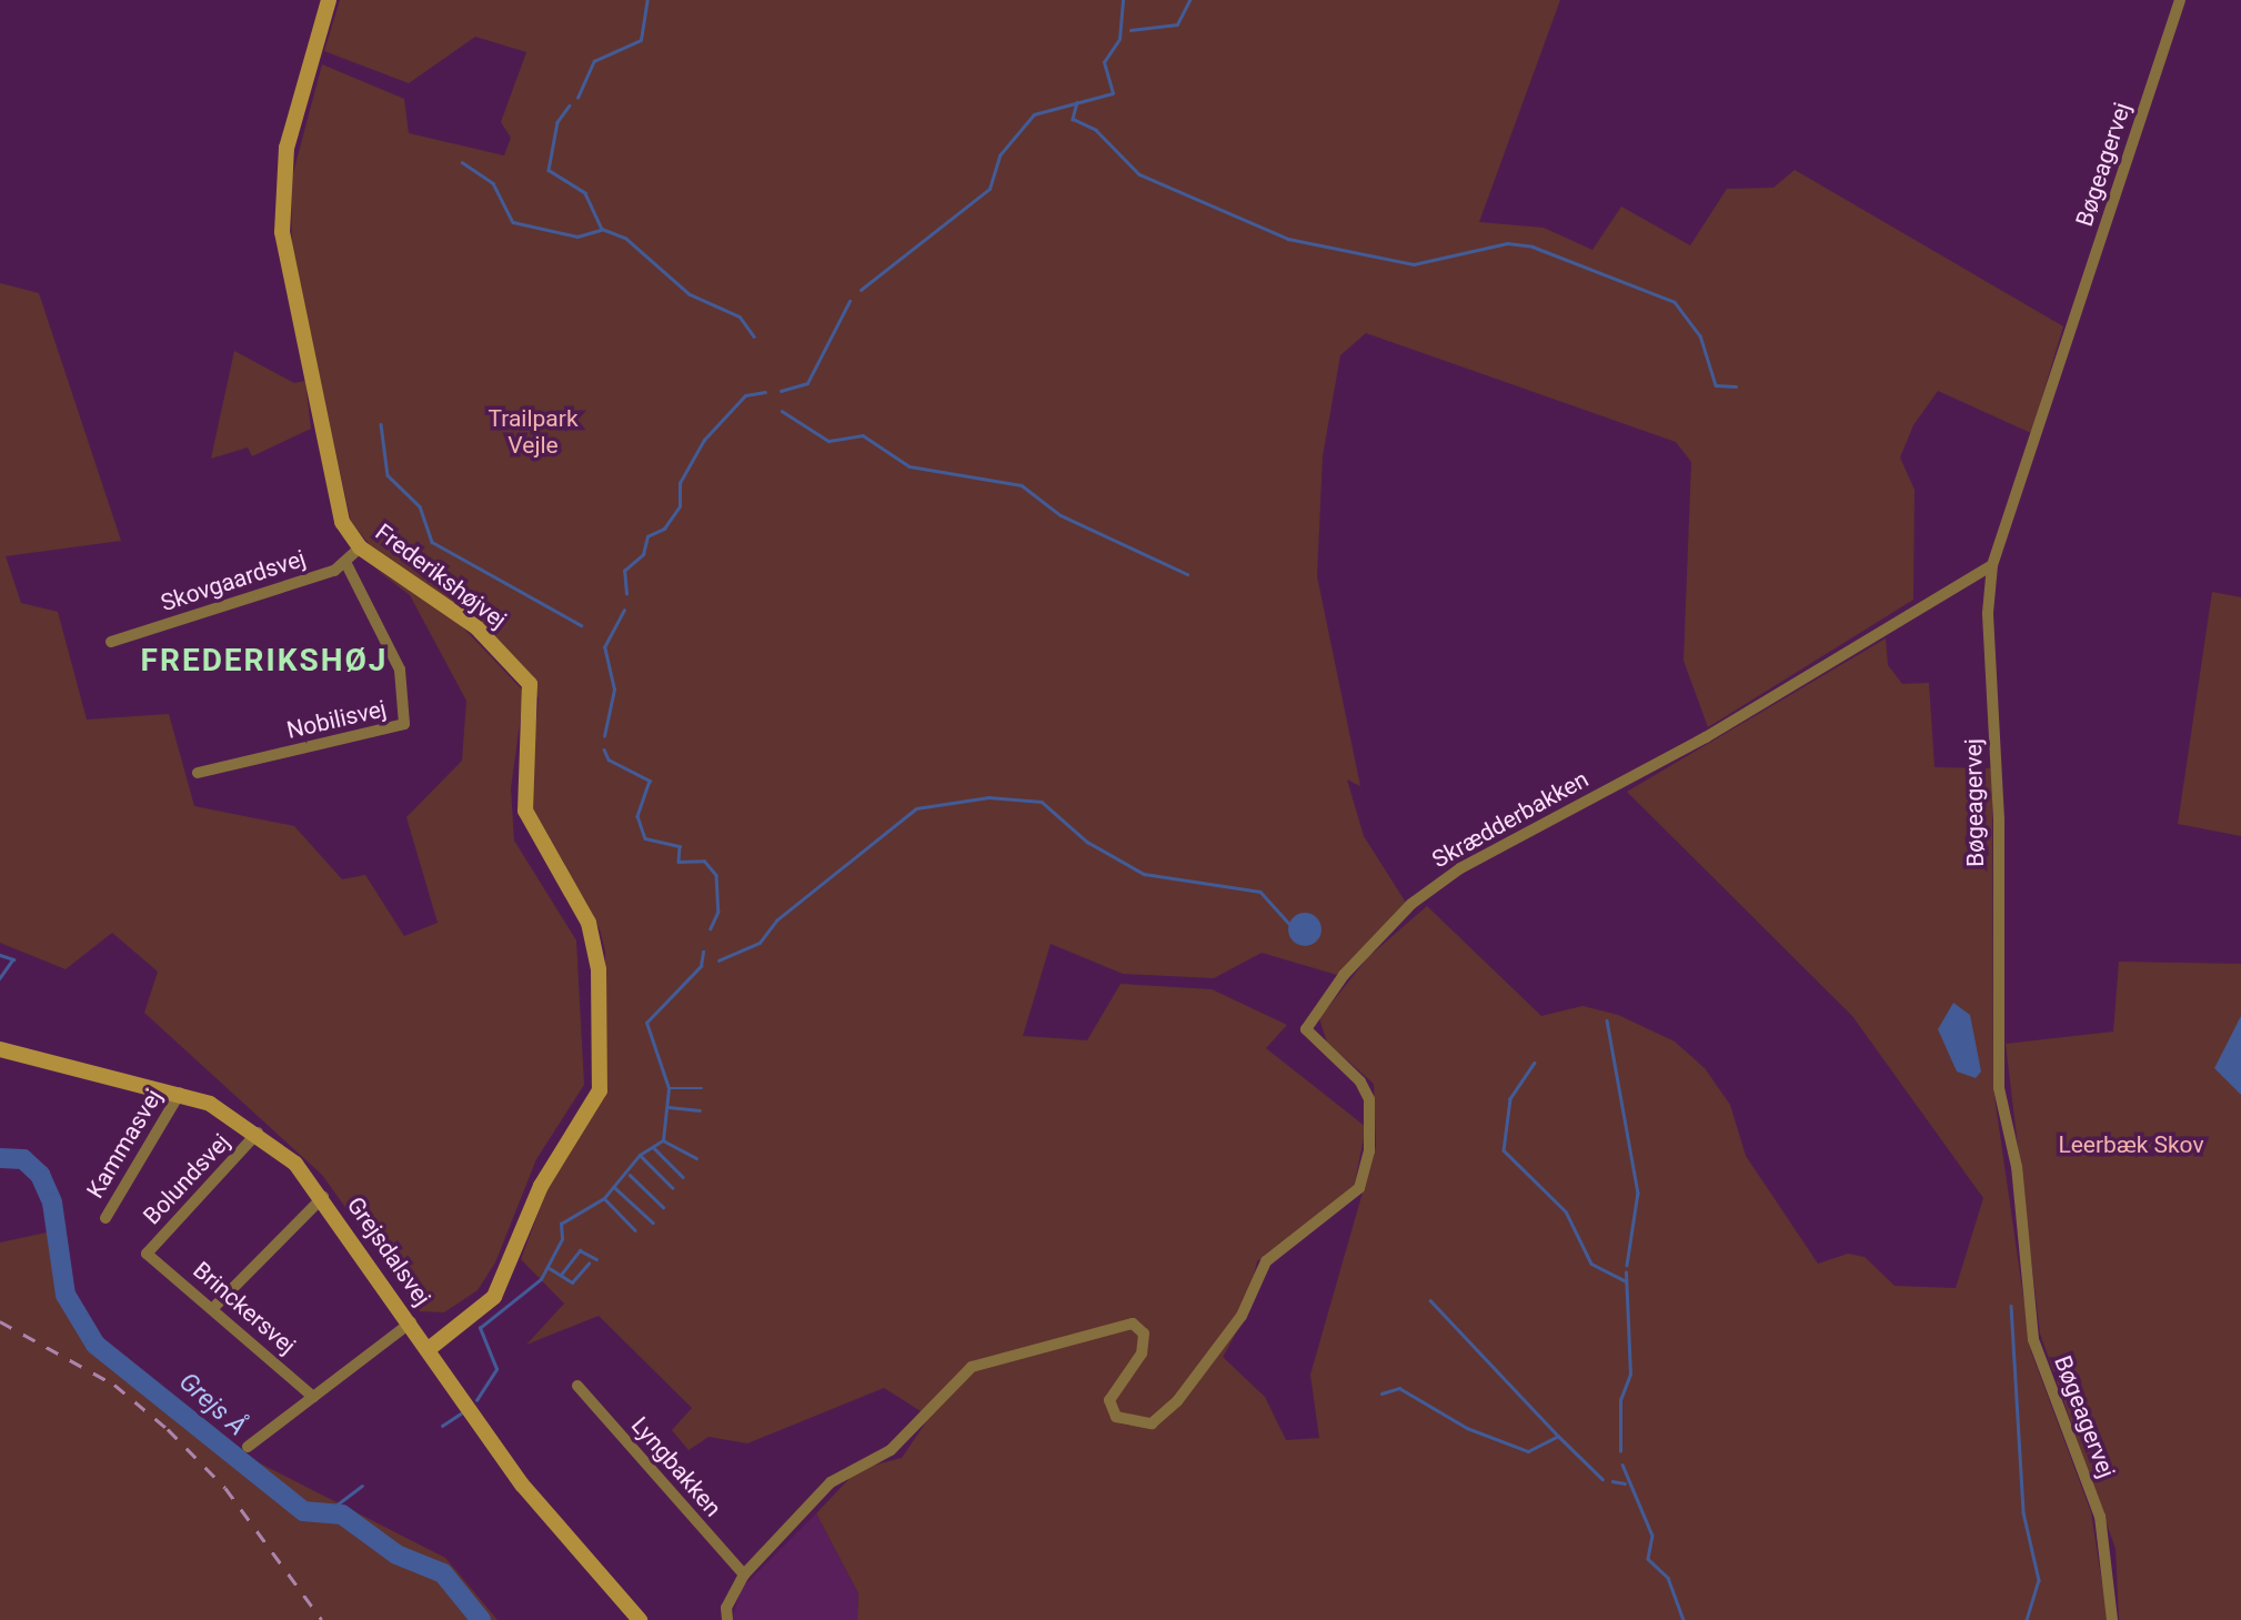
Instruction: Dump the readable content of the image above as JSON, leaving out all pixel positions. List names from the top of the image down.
{
  "streets": {
    "street": [
      "Bøgeagervej",
      "Frederikshøjvej",
      "Skovgaardsvej",
      "Nobilisvej",
      "Skrædderbakken",
      "Kammasvej",
      "Bolundsvej",
      "Grejsdalsvej",
      "Brinckersvej",
      "Lyngbakken"
    ]
  },
  "crossings": [
    ["Bøgeagervej", "Skrædderbakken"],
    ["Frederikshøjvej", "Grejsdalsvej"],
    ["Skovgaardsvej", "Nobilisvej"],
    ["Skrædderbakken", "Lyngbakken"],
    ["Kammasvej", "Grejsdalsvej"],
    ["Bolundsvej", "Grejsdalsvej"],
    ["Bolundsvej", "Brinckersvej"]
  ],
  "districts": ["FREDERIKSHØJ"],
  "water": ["Grejs Å"],
  "parks": ["Trailpark Vejle", "Leerbæk Skov"]
}
